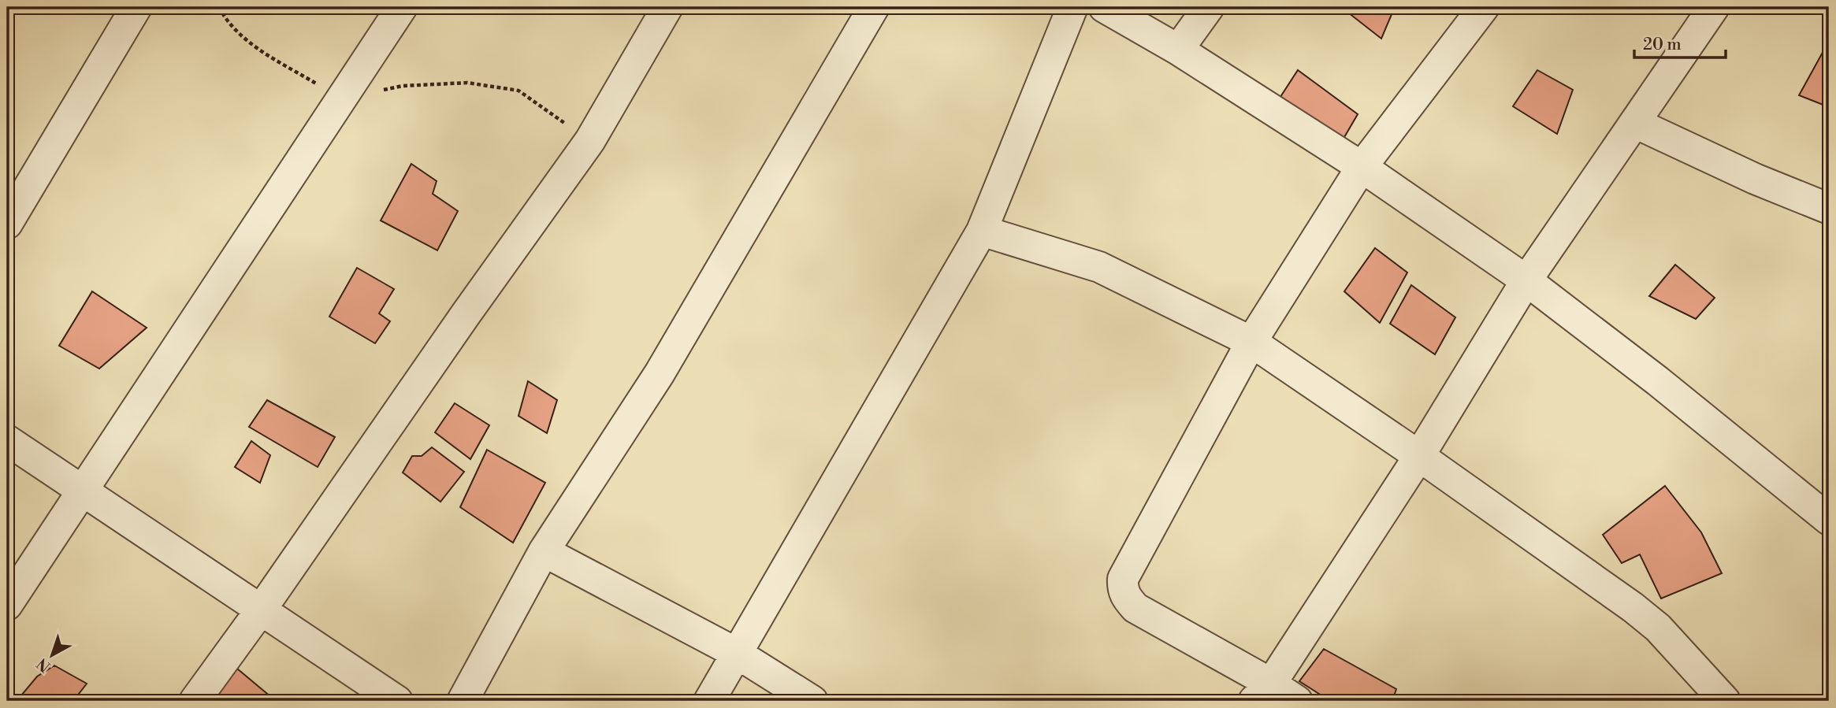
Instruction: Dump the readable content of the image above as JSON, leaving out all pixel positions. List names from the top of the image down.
{
  "scale_bar": "20 m",
  "north": "bottom left"
}
